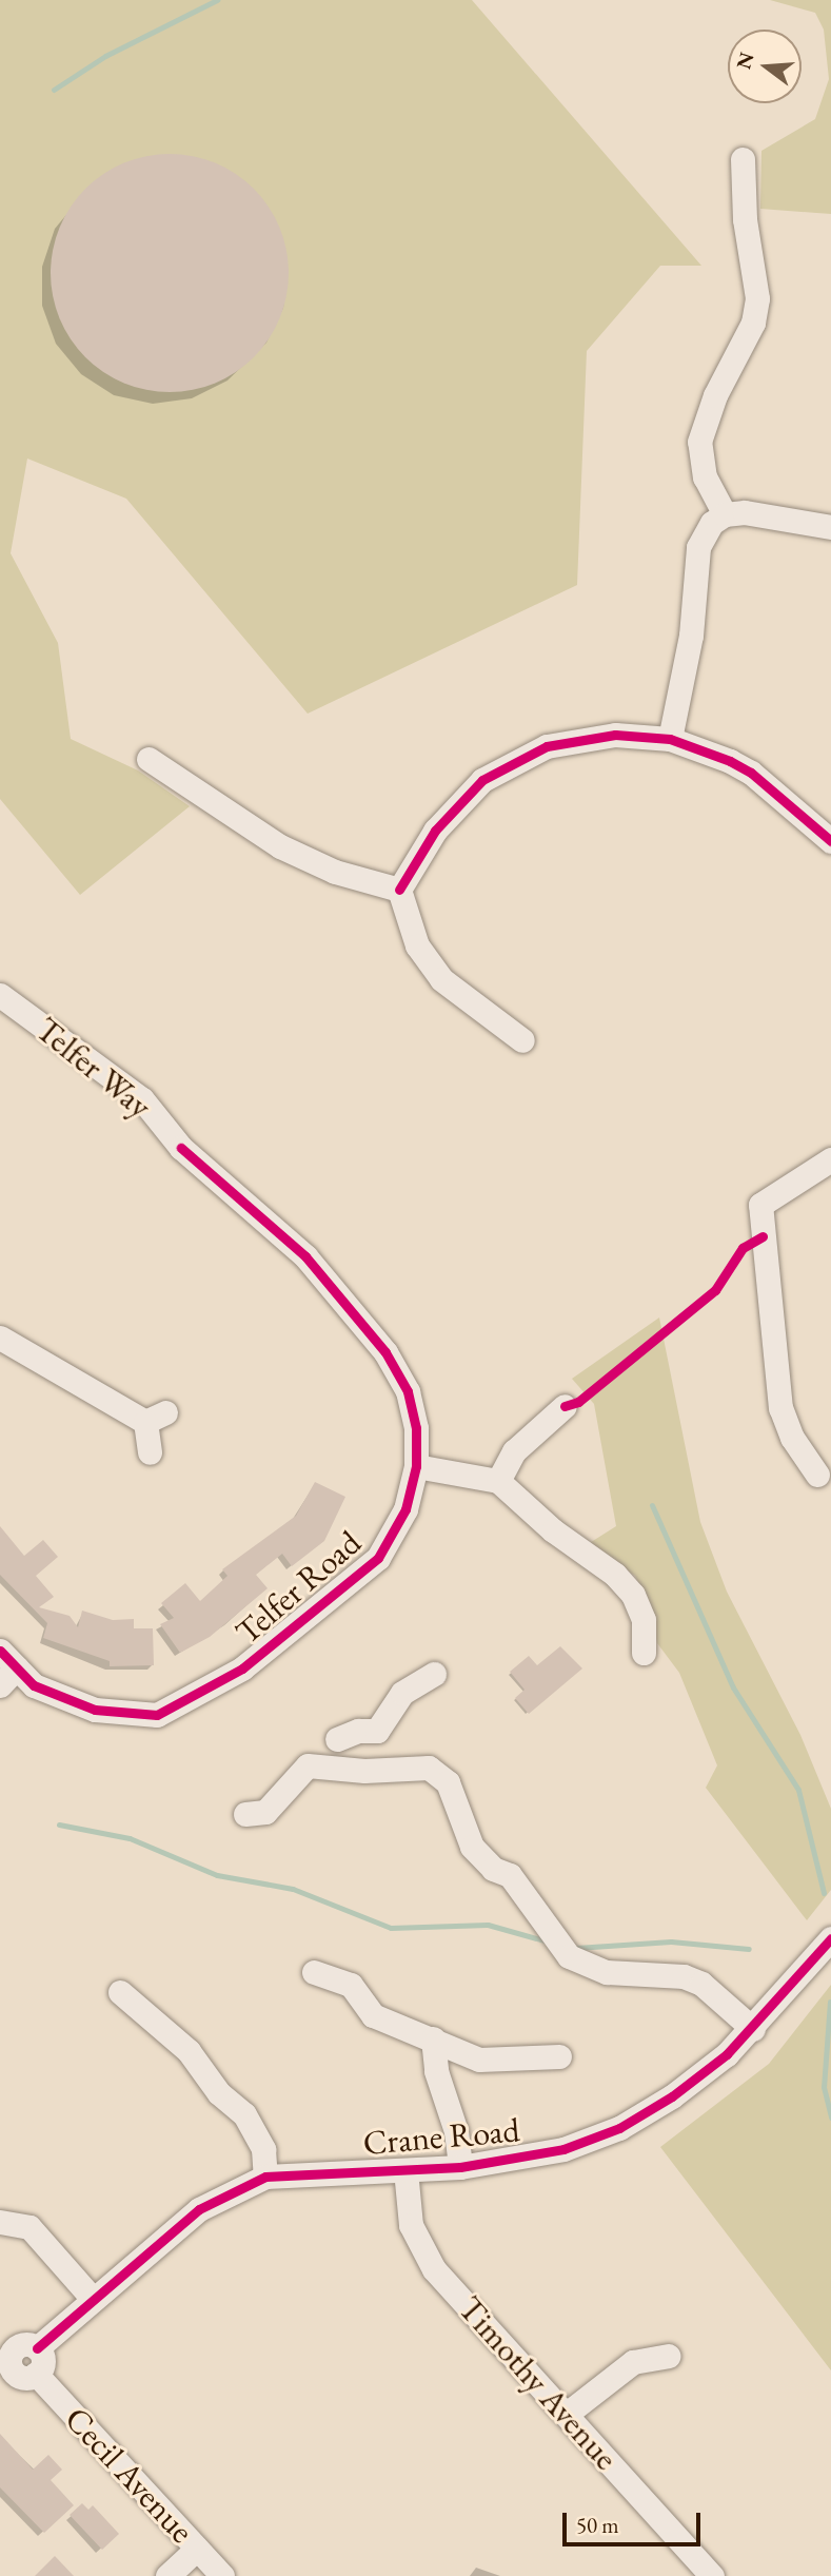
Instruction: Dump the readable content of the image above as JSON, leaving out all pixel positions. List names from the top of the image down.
{
  "streets": {
    "street": [
      "Telfer Way",
      "Telfer Road",
      "Crane Road",
      "Timothy Avenue",
      "Cecil Avenue"
    ]
  },
  "crossings": [
    ["Telfer Way", "Telfer Road"],
    ["Crane Road", "Timothy Avenue"],
    ["Crane Road", "Cecil Avenue"]
  ],
  "scale_bar": "50 m",
  "north": "left"
}
